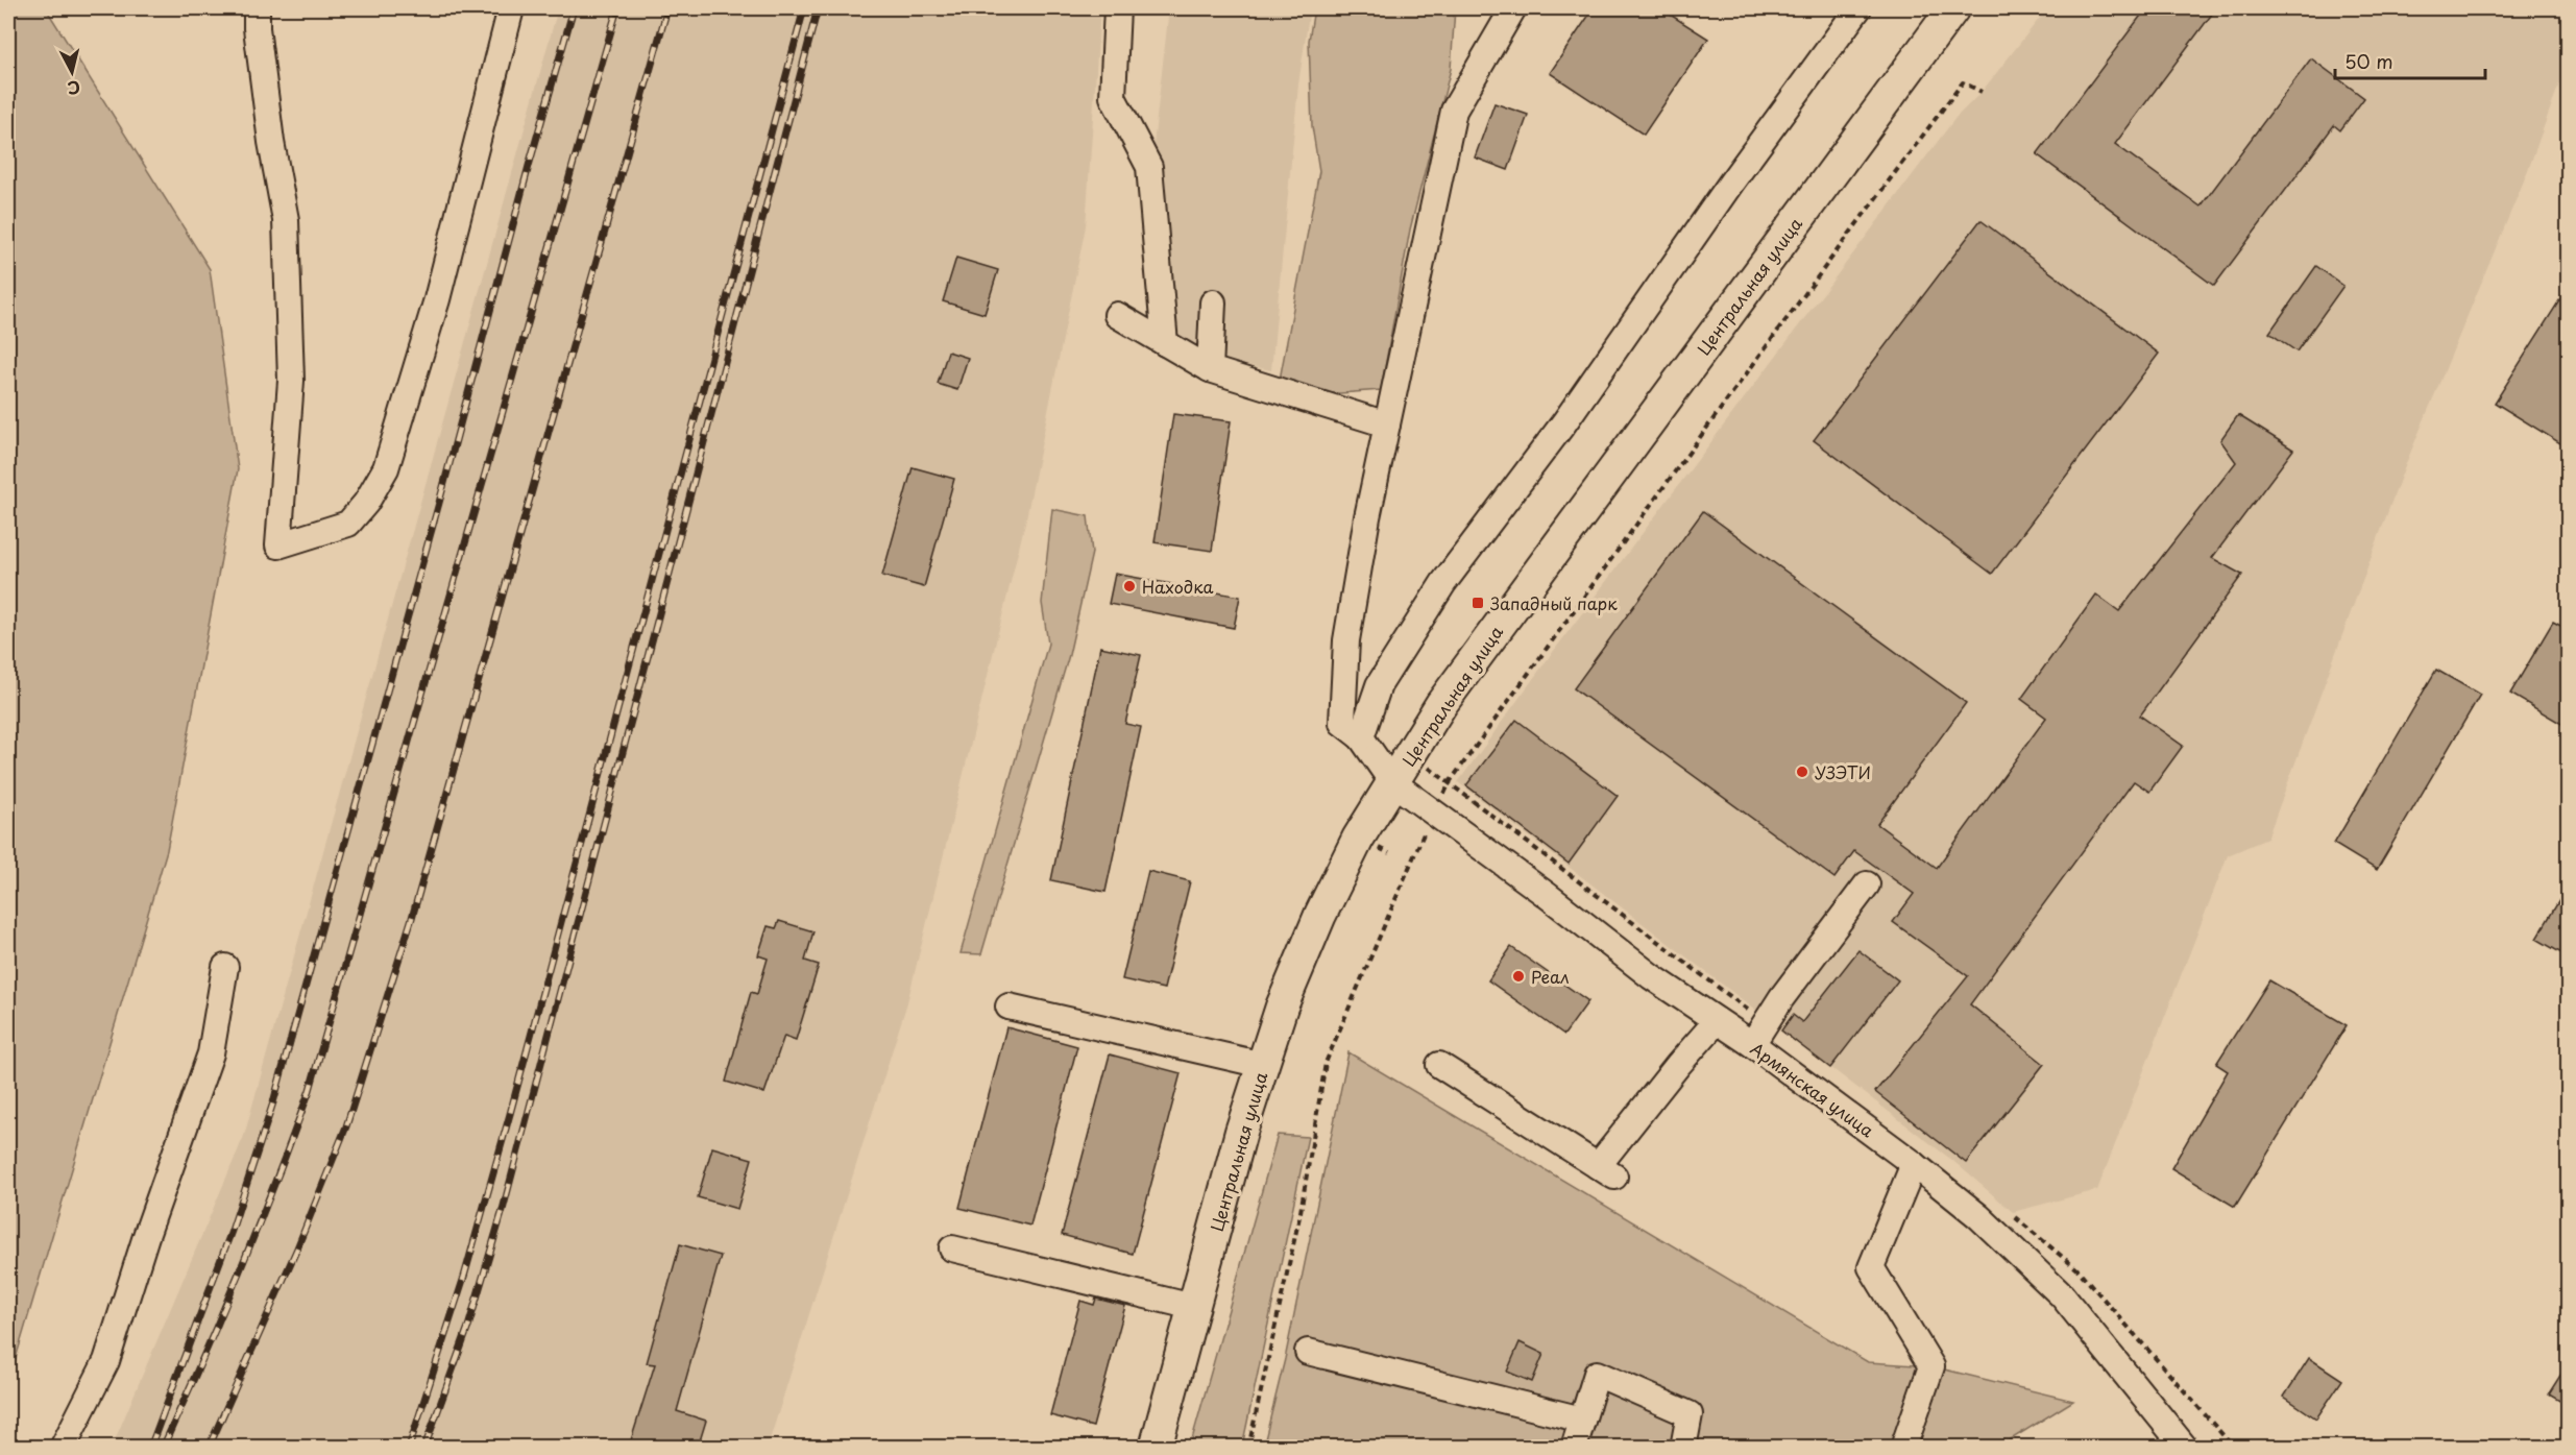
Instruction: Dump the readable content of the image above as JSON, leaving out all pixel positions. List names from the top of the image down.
{
  "streets": {
    "main road": ["Центральная улица"],
    "street": ["Армянская улица"]
  },
  "crossings": [
    ["Центральная улица", "Армянская улица"]
  ],
  "places": {
    "other": ["Находка", "УЗЭТИ", "Реал"],
    "transit": ["Западный парк"]
  },
  "scale_bar": "50 m",
  "north": "bottom"
}
